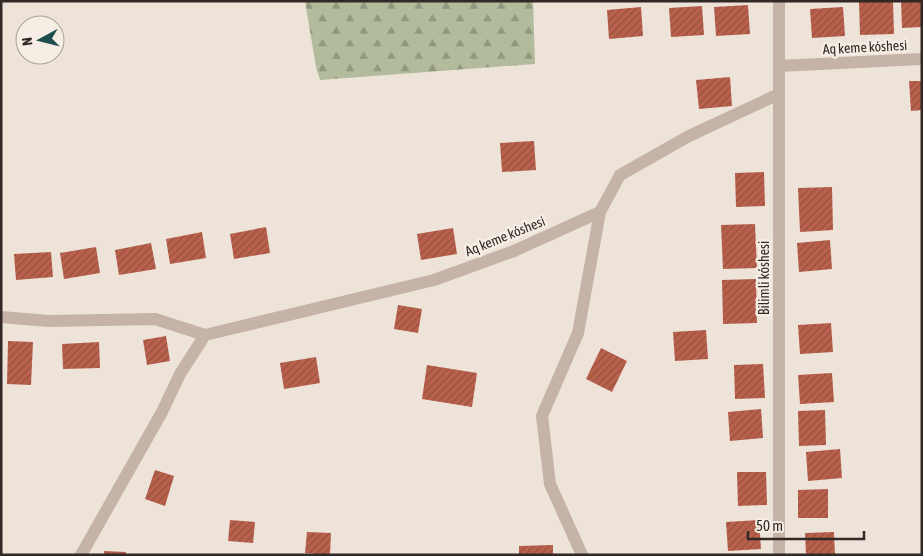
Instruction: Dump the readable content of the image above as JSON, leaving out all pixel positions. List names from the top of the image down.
{
  "streets": {
    "street": ["Aq keme kóshesi", "Bilimli kóshesi"]
  },
  "crossings": [
    ["Aq keme kóshesi", "Bilimli kóshesi"]
  ],
  "scale_bar": "50 m",
  "north": "left"
}
